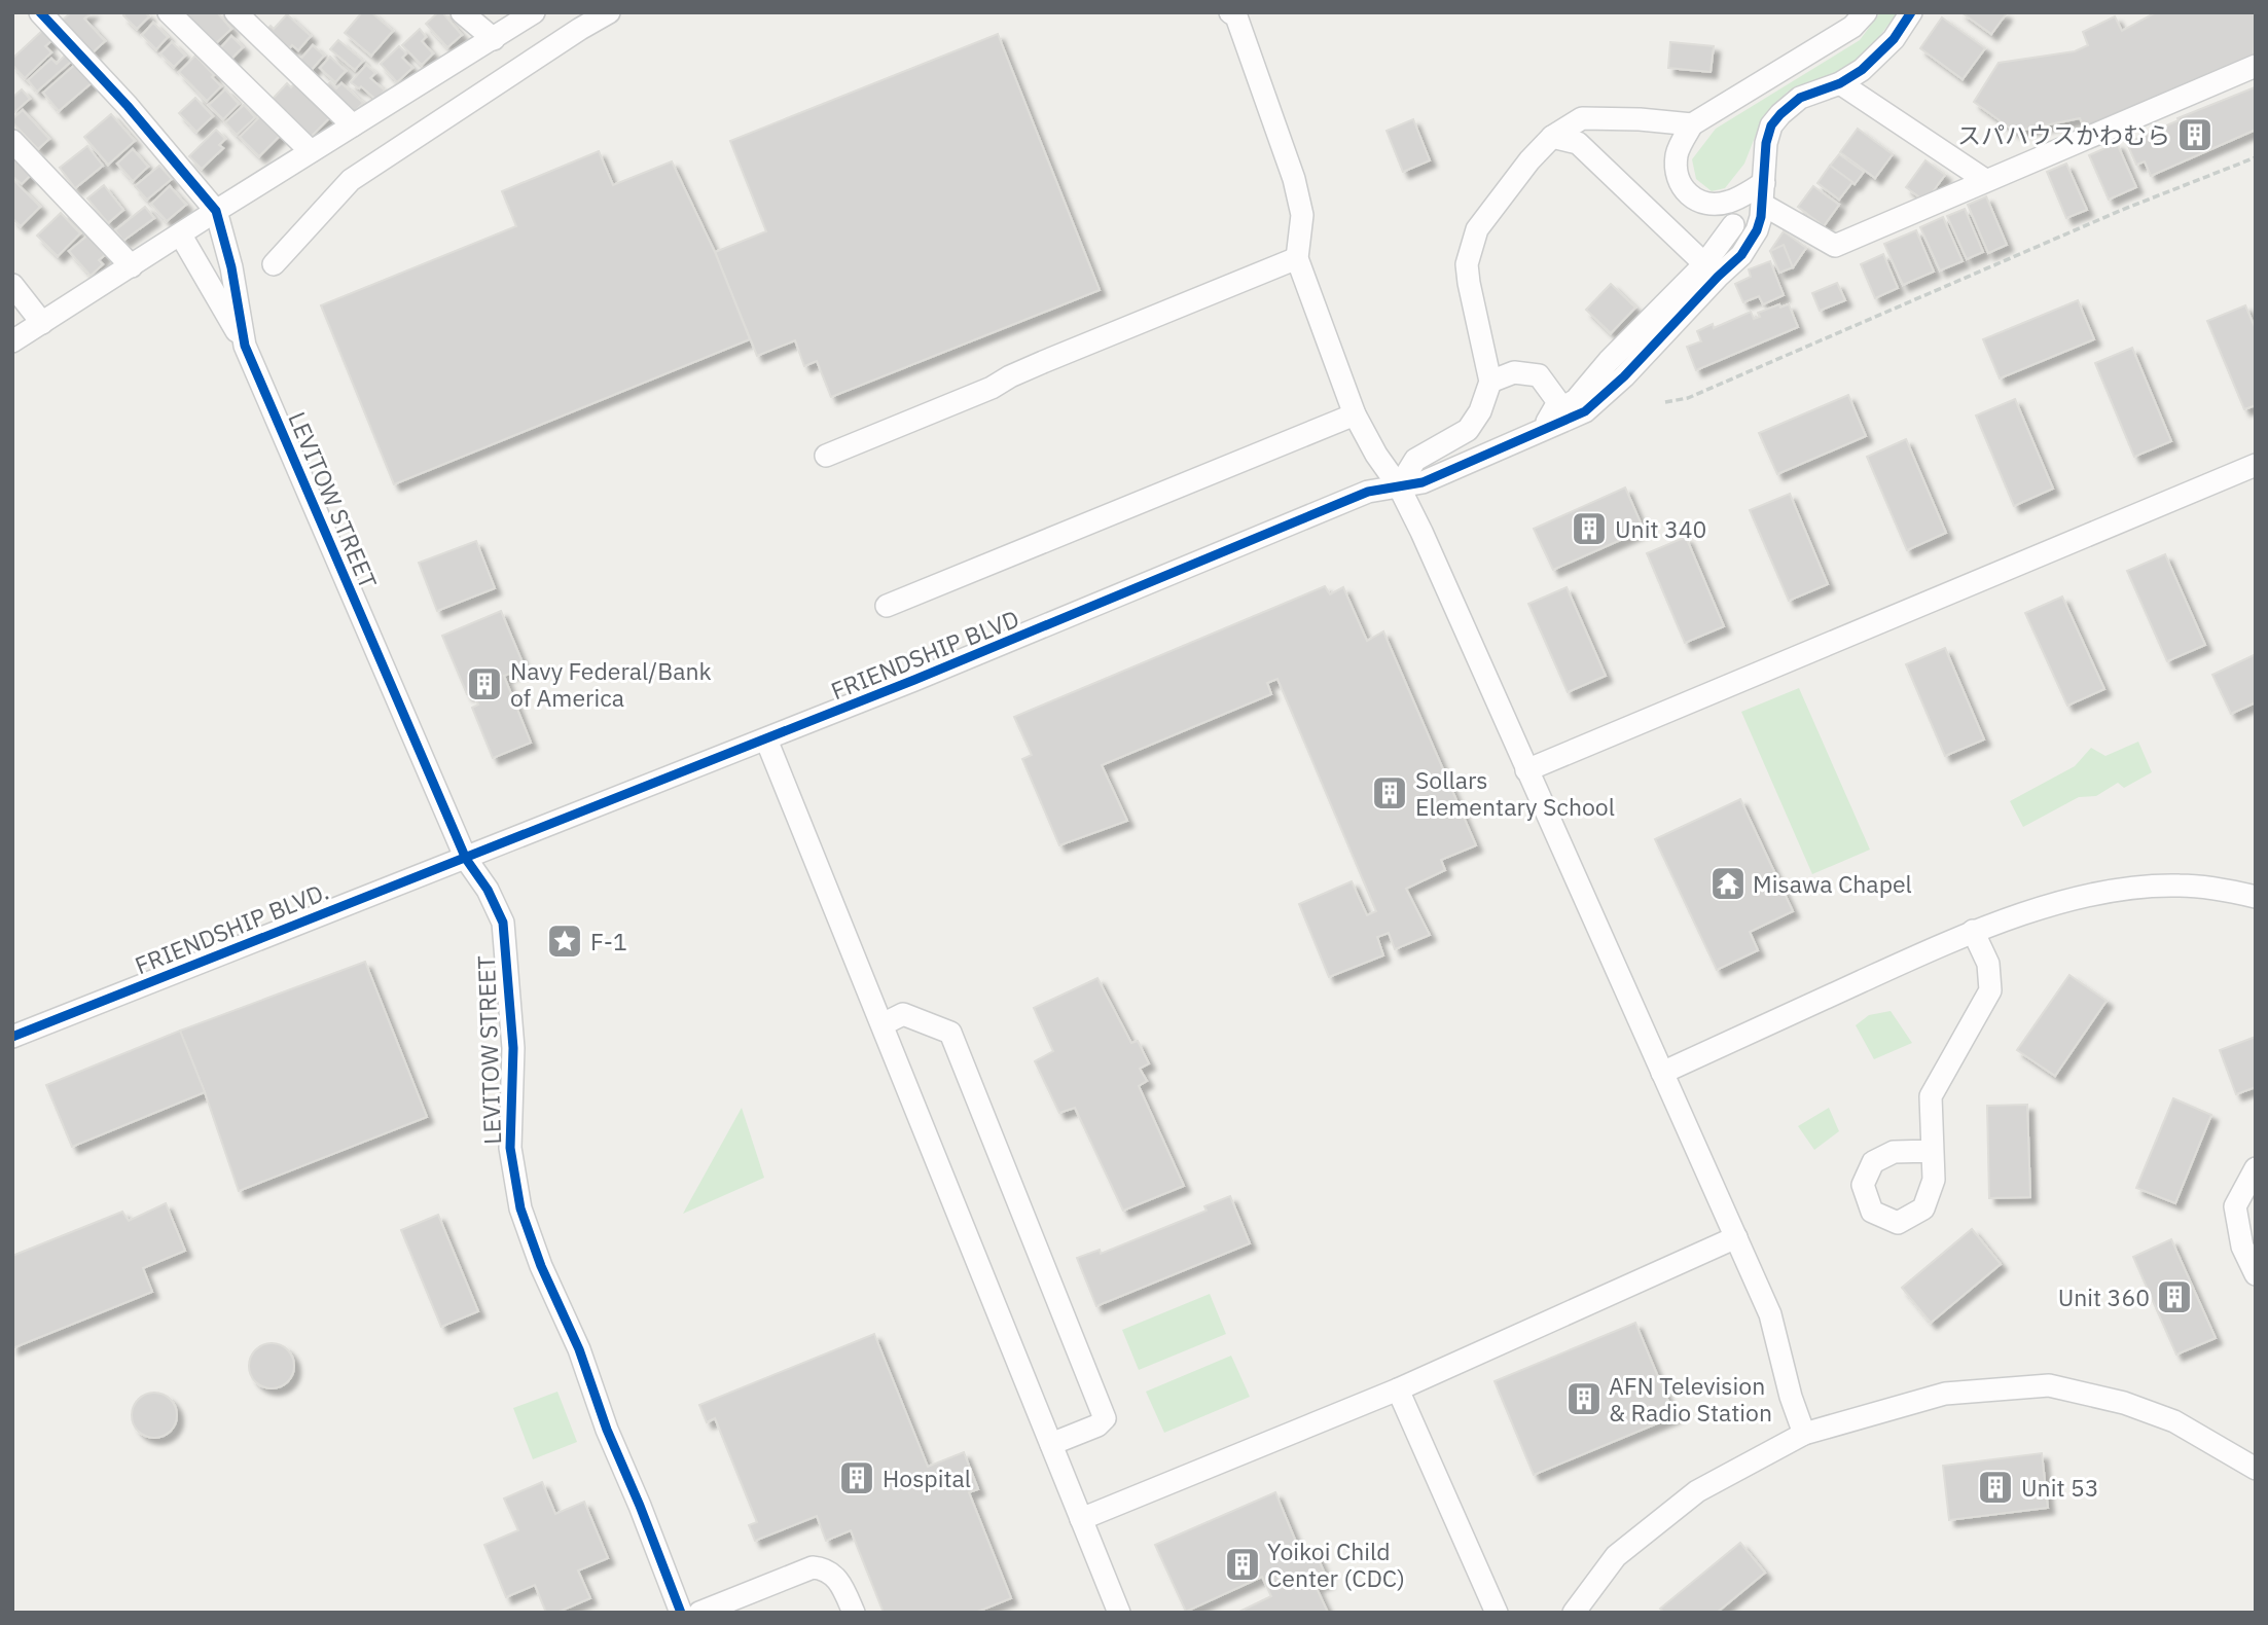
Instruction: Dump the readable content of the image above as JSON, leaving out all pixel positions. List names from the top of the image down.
{
  "streets": {
    "street": ["LEVITOW STREET", "FRIENDSHIP BLVD", "FRIENDSHIP BLVD."]
  },
  "crossings": [
    ["LEVITOW STREET", "FRIENDSHIP BLVD"],
    ["LEVITOW STREET", "FRIENDSHIP BLVD."],
    ["FRIENDSHIP BLVD", "FRIENDSHIP BLVD."]
  ],
  "places": {
    "building": [
      "スパハウスかわむら",
      "Unit 340",
      "Navy Federal/Bank of America",
      "Sollars Elementary School",
      "Unit 360",
      "AFN Television & Radio Station",
      "Hospital",
      "Unit 53",
      "Yoikoi Child Center (CDC)"
    ],
    "temple": ["Misawa Chapel"],
    "place": ["F-1"]
  }
}
